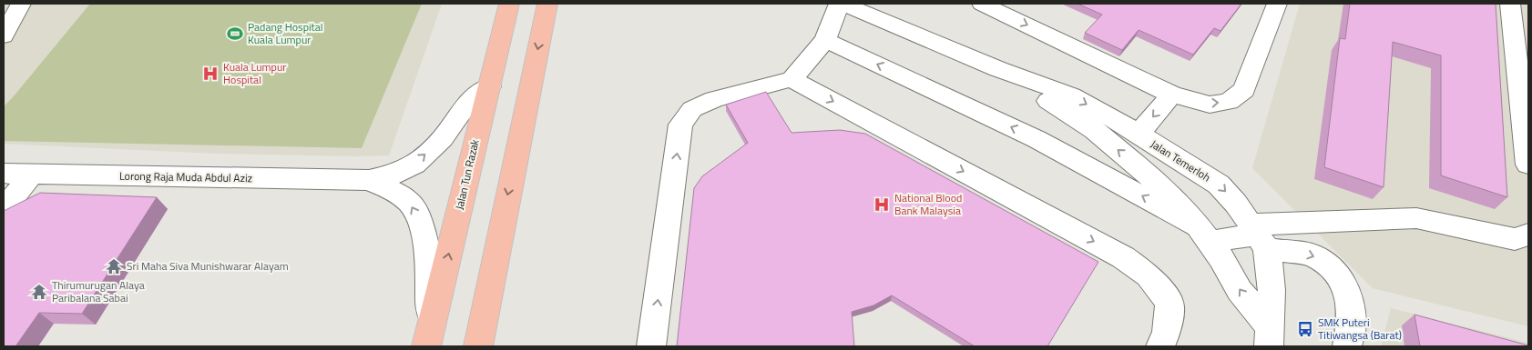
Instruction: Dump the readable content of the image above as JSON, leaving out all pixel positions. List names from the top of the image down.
{
  "streets": {
    "main road": ["Jalan Tun Razak"],
    "street": ["Jalan Temerloh", "Lorong Raja Muda Abdul Aziz"]
  },
  "crossings": [
    ["Jalan Tun Razak", "Lorong Raja Muda Abdul Aziz"]
  ],
  "places": {
    "sports": ["Padang Hospital Kuala Lumpur"],
    "hospital": ["Kuala Lumpur Hospital", "National Blood Bank Malaysia"],
    "temple": ["Sri Maha Siva Munishwarar Alayam", "Thirumurugan Alaya Paribalana Sabai"],
    "bus stop": ["SMK Puteri Titiwangsa (Barat)"]
  }
}
